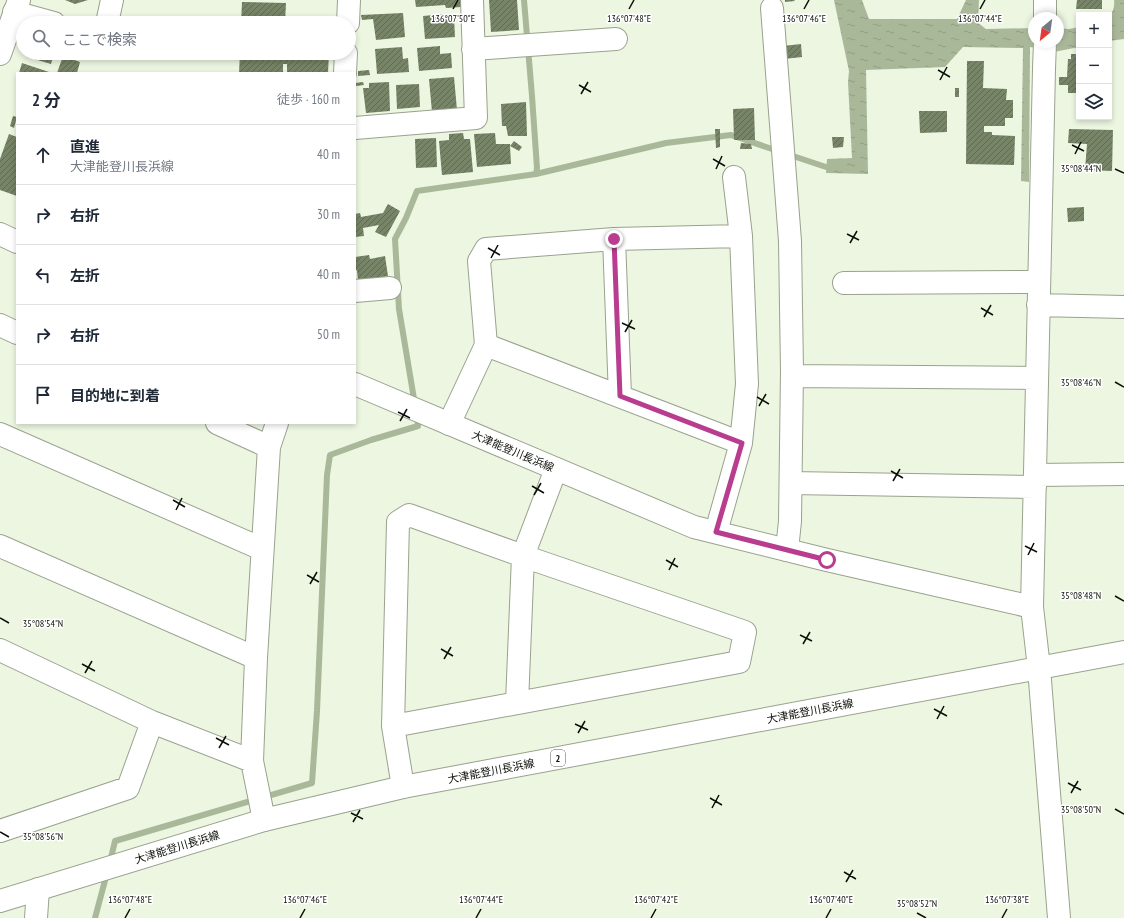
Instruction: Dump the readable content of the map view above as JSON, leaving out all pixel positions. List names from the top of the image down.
{
  "streets": {
    "street": ["大津能登川長浜線", "2"]
  },
  "north": "bottom left",
  "page": {
    "map_buttons": ["+", "−"],
    "search": "ここで検索",
    "heading": ["2 分", "徒歩 · 160 m"],
    "list": [
      ["直進", "大津能登川長浜線", "40 m"],
      ["右折", "30 m"],
      ["左折", "40 m"],
      ["右折", "50 m"],
      "目的地に到着"
    ]
  },
  "coordinates": [
    "136°07'50\"E",
    "136°07'48\"E",
    "136°07'46\"E",
    "136°07'44\"E",
    "35°08'44\"N",
    "35°08'46\"N",
    "35°08'48\"N",
    "35°08'54\"N",
    "35°08'50\"N",
    "35°08'56\"N",
    "136°07'42\"E",
    "136°07'40\"E",
    "136°07'38\"E",
    "35°08'52\"N"
  ]
}
